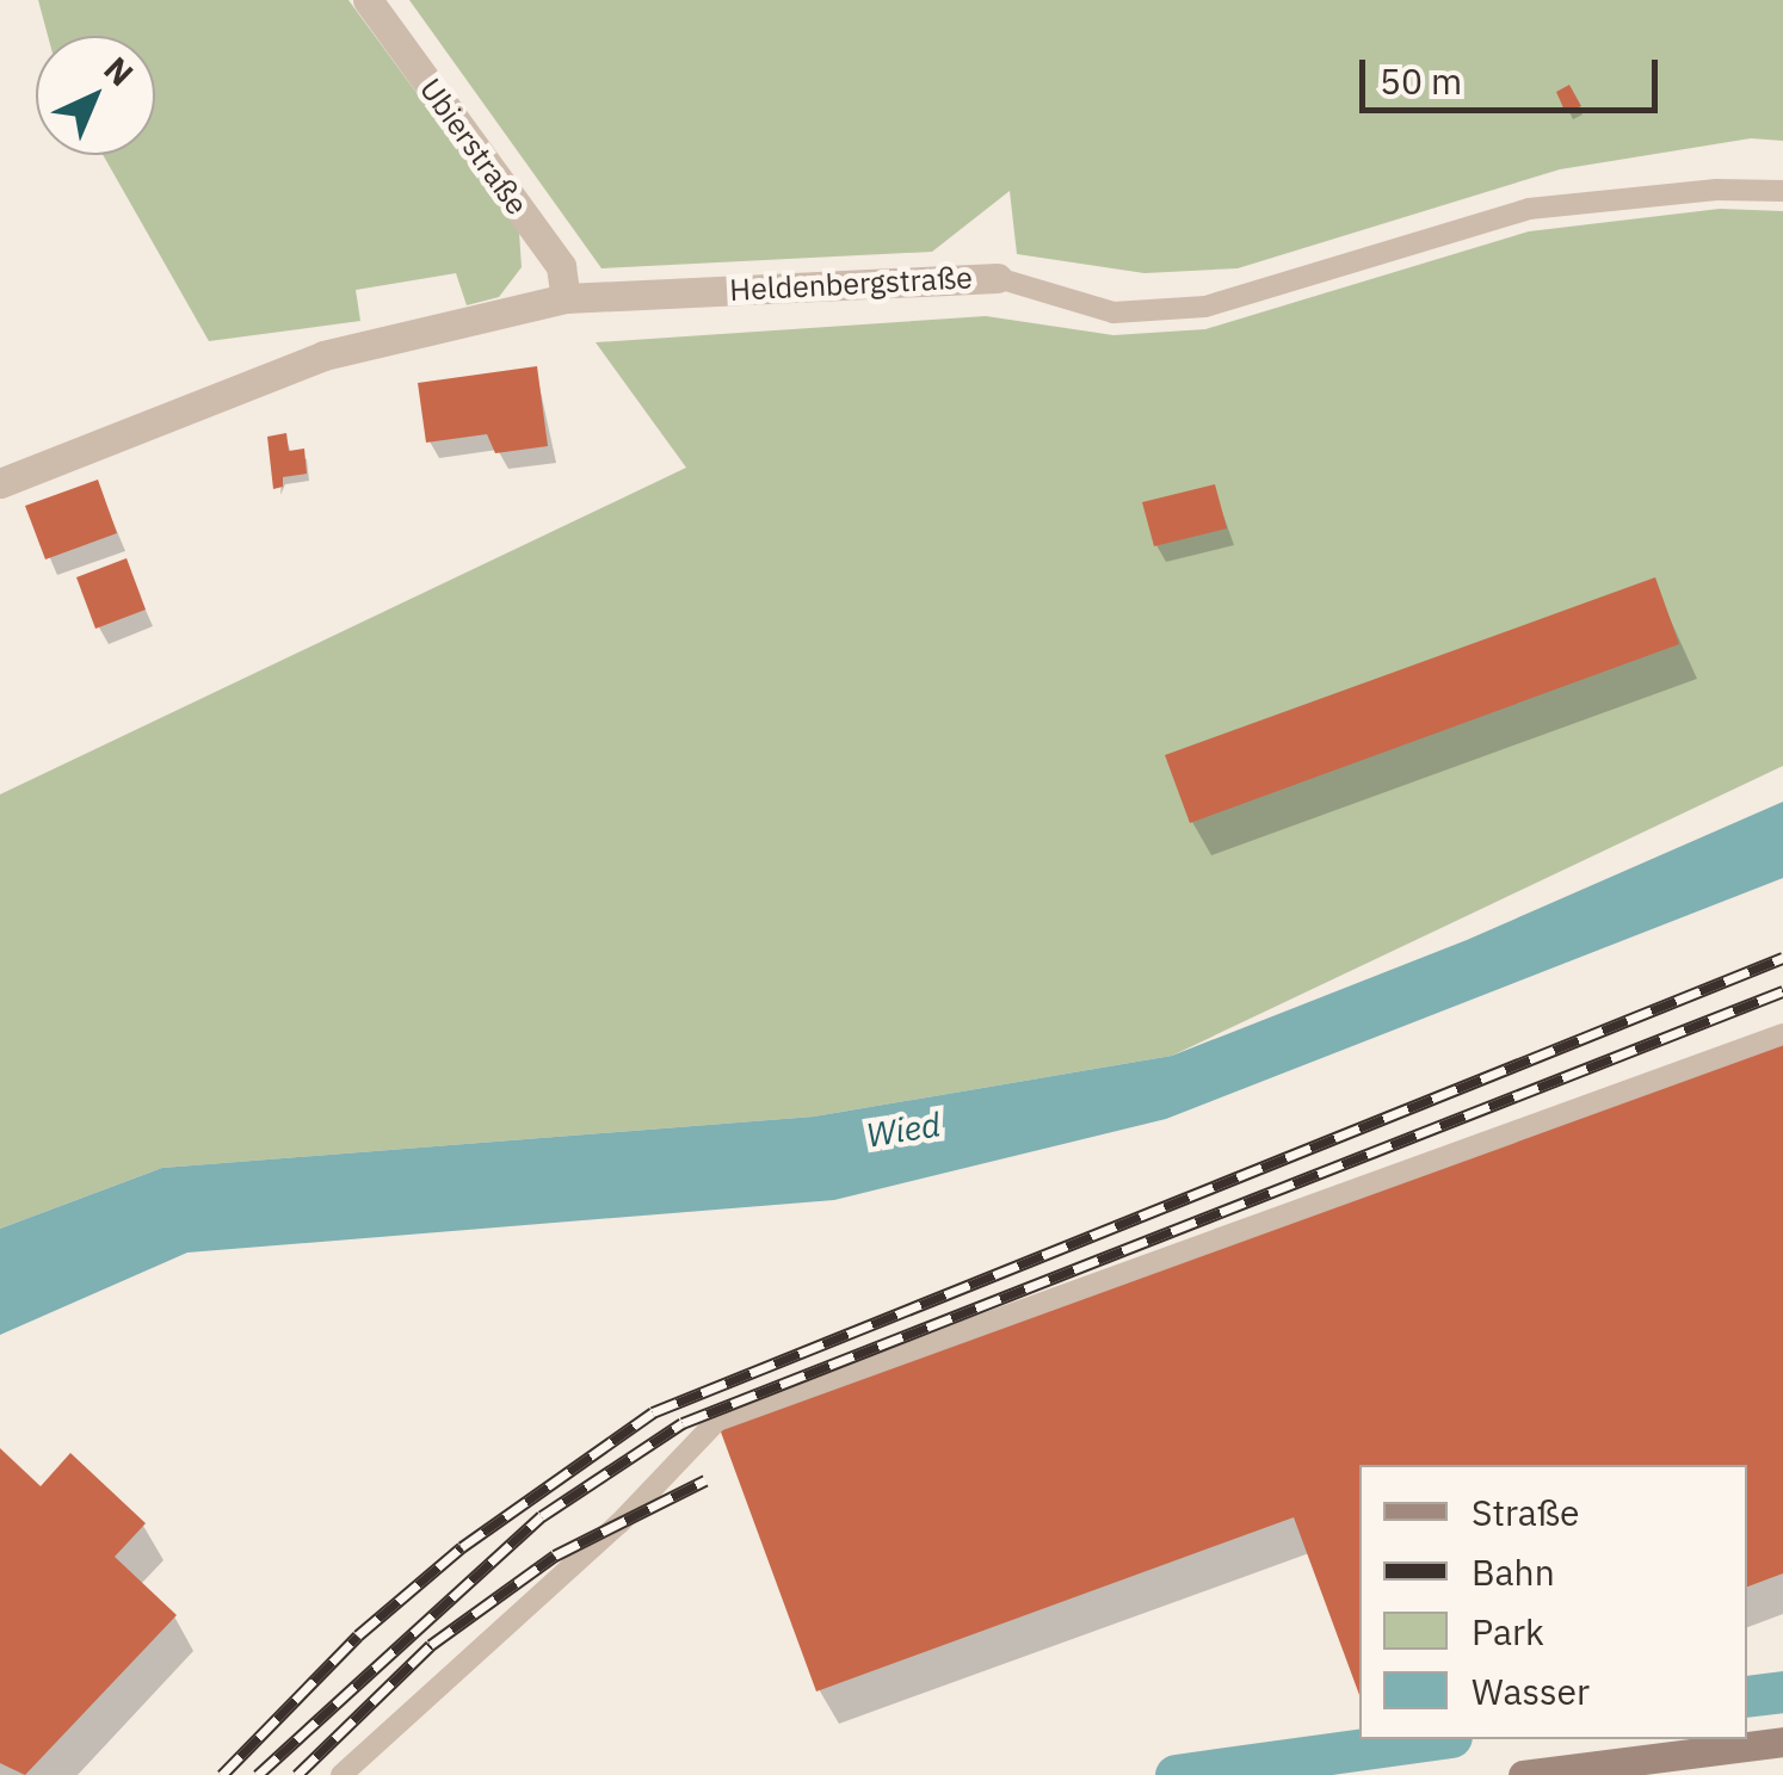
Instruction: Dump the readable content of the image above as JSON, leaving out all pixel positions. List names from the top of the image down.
{
  "streets": {
    "street": ["Ubierstraße", "Heldenbergstraße"]
  },
  "crossings": [
    ["Ubierstraße", "Heldenbergstraße"]
  ],
  "water": ["Wied"],
  "legend": [
    "Straße",
    "Bahn",
    "Park",
    "Wasser"
  ],
  "scale_bar": "50 m",
  "north": "top right"
}
